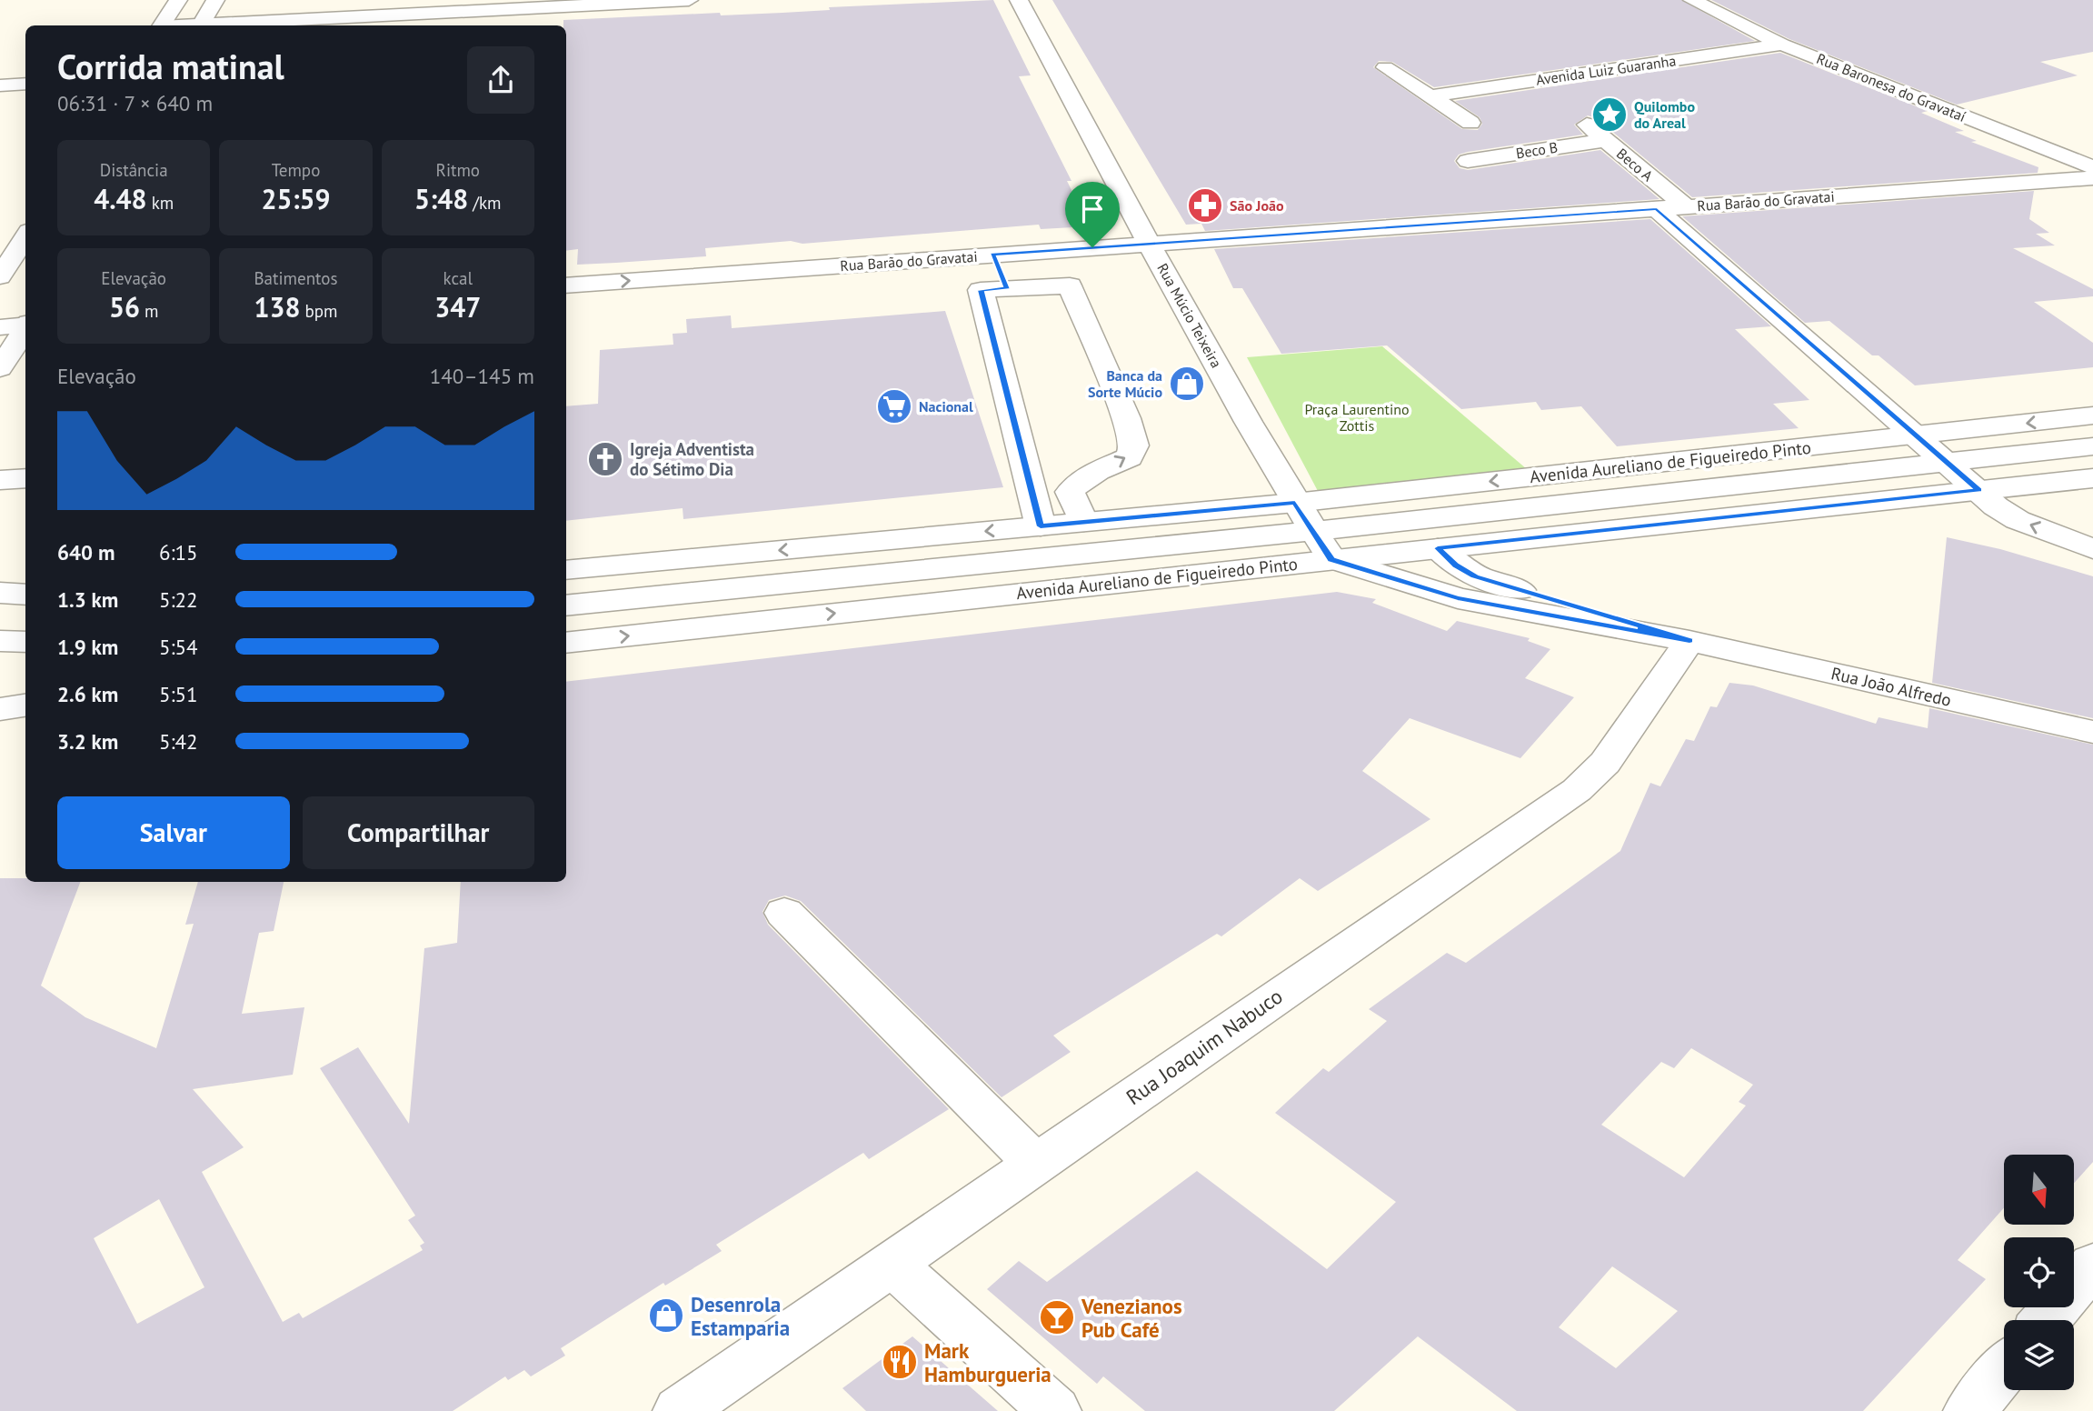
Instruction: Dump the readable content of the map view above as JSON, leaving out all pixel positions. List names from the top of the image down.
{
  "streets": {
    "street": [
      "Avenida Luiz Guaranha",
      "Rua Baronesa do Gravataí",
      "Beco B",
      "Beco A",
      "Rua Barão do Gravatai",
      "Rua Múcio Teixeira",
      "Avenida Aureliano de Figueiredo Pinto",
      "Rua João Alfredo",
      "Rua Joaquim Nabuco"
    ]
  },
  "crossings": [
    ["Avenida Luiz Guaranha", "Rua Baronesa do Gravataí"],
    ["Beco B", "Beco A"],
    ["Beco A", "Rua Barão do Gravatai"],
    ["Rua Barão do Gravatai", "Rua Múcio Teixeira"],
    ["Rua Múcio Teixeira", "Avenida Aureliano de Figueiredo Pinto"],
    ["Rua Múcio Teixeira", "Rua João Alfredo"],
    ["Avenida Aureliano de Figueiredo Pinto", "Rua João Alfredo"],
    ["Rua João Alfredo", "Rua Joaquim Nabuco"]
  ],
  "parks": ["Praça Laurentino Zottis"],
  "places": {
    "place": ["Quilombo do Areal"],
    "pharmacy": ["São João"],
    "shop": ["Banca da Sorte Múcio", "Desenrola Estamparia"],
    "supermarket": ["Nacional"],
    "church": ["Igreja Adventista do Sétimo Dia"],
    "bar": ["Venezianos Pub Café"],
    "restaurant": ["Mark Hamburgueria"]
  },
  "north": "bottom",
  "page": {
    "heading": ["Corrida matinal", "06:31 · 7 × 640 m"],
    "stats": [
      ["Distância", "4.48 km"],
      ["Tempo", "25:59"],
      ["Ritmo", "5:48 /km"],
      ["Elevação", "56 m"],
      ["Batimentos", "138 bpm"],
      ["kcal", "347"]
    ],
    "chart": ["Elevação", "140–145 m"],
    "list": [
      {
        "name": "640 m",
        "note": "6:15"
      },
      {
        "name": "1.3 km",
        "note": "5:22"
      },
      {
        "name": "1.9 km",
        "note": "5:54"
      },
      {
        "name": "2.6 km",
        "note": "5:51"
      },
      {
        "name": "3.2 km",
        "note": "5:42"
      }
    ],
    "buttons": ["Salvar", "Compartilhar"]
  }
}
